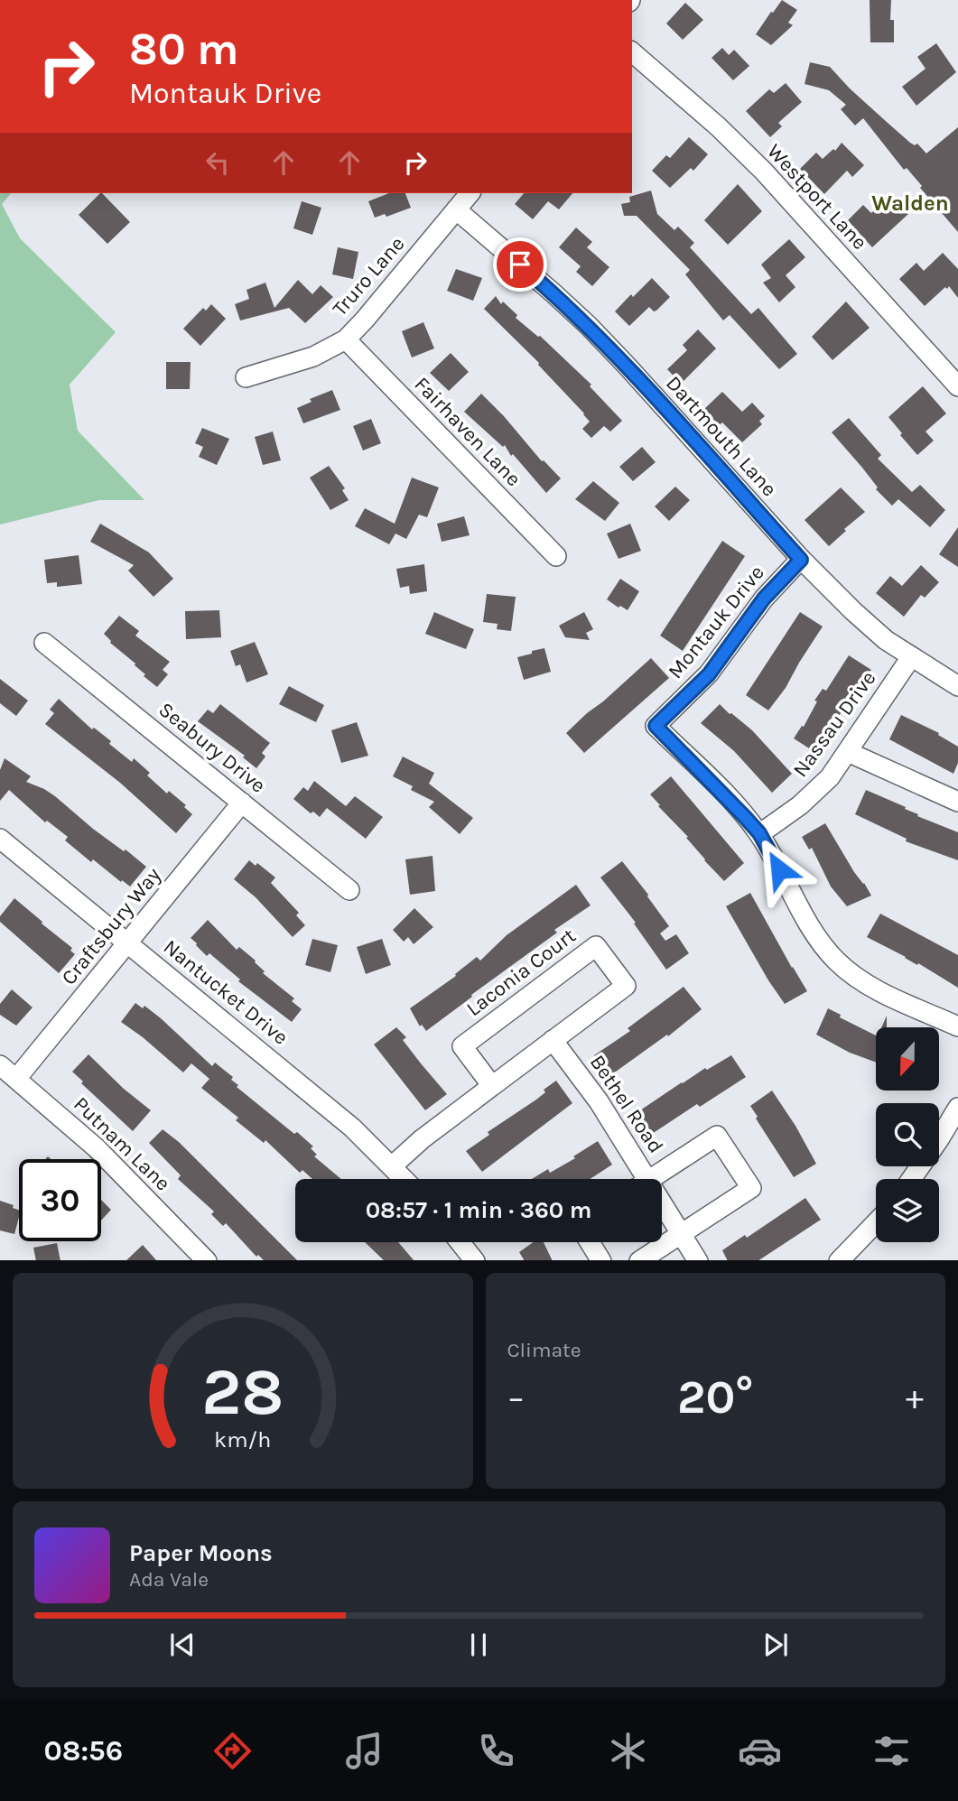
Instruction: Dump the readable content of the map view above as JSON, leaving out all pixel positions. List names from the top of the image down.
{
  "streets": {
    "street": [
      "Westport Lane",
      "Truro Lane",
      "Fairhaven Lane",
      "Dartmouth Lane",
      "Montauk Drive",
      "Nassau Drive",
      "Seabury Drive",
      "Craftsbury Way",
      "Laconia Court",
      "Nantucket Drive",
      "Bethel Road",
      "Putnam Lane"
    ]
  },
  "crossings": [
    ["Truro Lane", "Fairhaven Lane"],
    ["Truro Lane", "Dartmouth Lane"],
    ["Dartmouth Lane", "Montauk Drive"],
    ["Dartmouth Lane", "Nassau Drive"],
    ["Montauk Drive", "Nassau Drive"],
    ["Seabury Drive", "Craftsbury Way"],
    ["Craftsbury Way", "Nantucket Drive"],
    ["Craftsbury Way", "Putnam Lane"],
    ["Laconia Court", "Nantucket Drive"],
    ["Laconia Court", "Bethel Road"]
  ],
  "districts": ["Walden"],
  "north": "bottom",
  "page": {
    "turn": ["80 m", "Montauk Drive"],
    "limit": "30",
    "trip": "08:57 · 1 min · 360 m",
    "tile": "Climate",
    "heat": ["−", "20°", "+"],
    "song": ["Paper Moons", "Ada Vale"],
    "tabs": "08:56",
    "gauge": ["28", "km/h"]
  }
}
